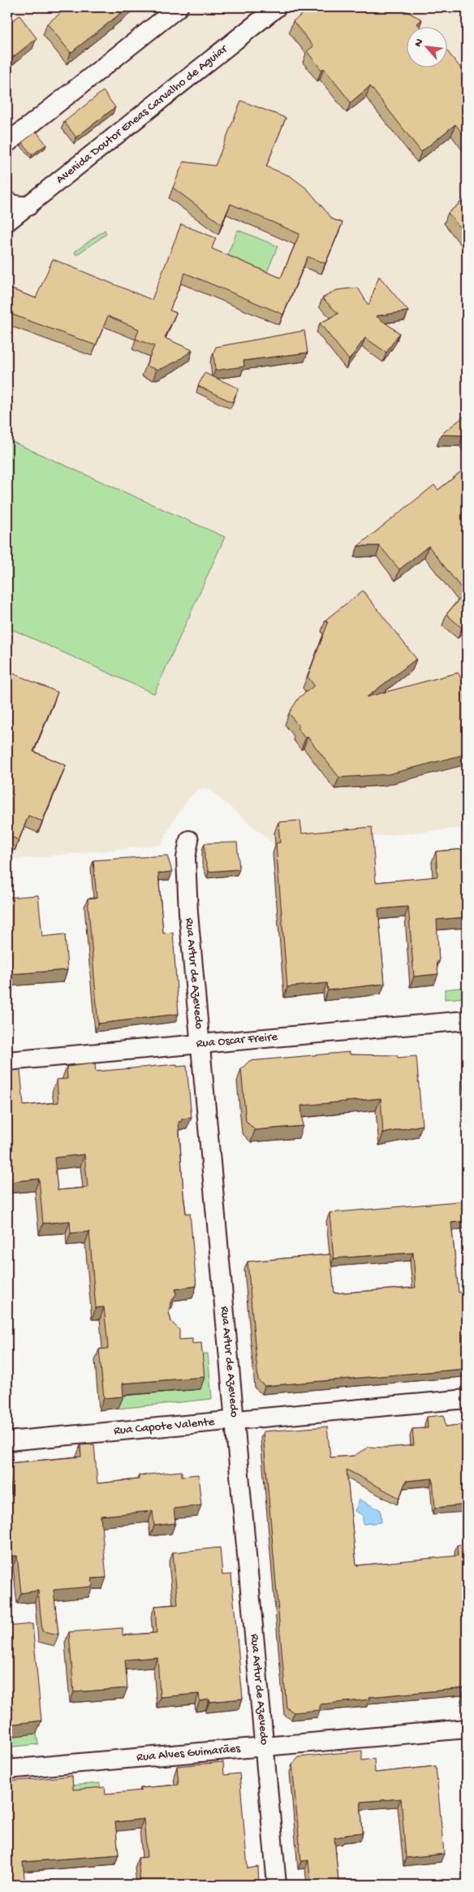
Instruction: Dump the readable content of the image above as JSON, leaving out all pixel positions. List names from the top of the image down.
{
  "streets": {
    "street": [
      "Avenida Doutor Eneas Carvalho de Aguiar",
      "Rua Artur de Azevedo",
      "Rua Oscar Freire",
      "Rua Capote Valente",
      "Rua Alves Guimarães"
    ]
  },
  "crossings": [
    ["Rua Artur de Azevedo", "Rua Oscar Freire"],
    ["Rua Artur de Azevedo", "Rua Capote Valente"],
    ["Rua Artur de Azevedo", "Rua Alves Guimarães"]
  ],
  "north": "top left"
}
